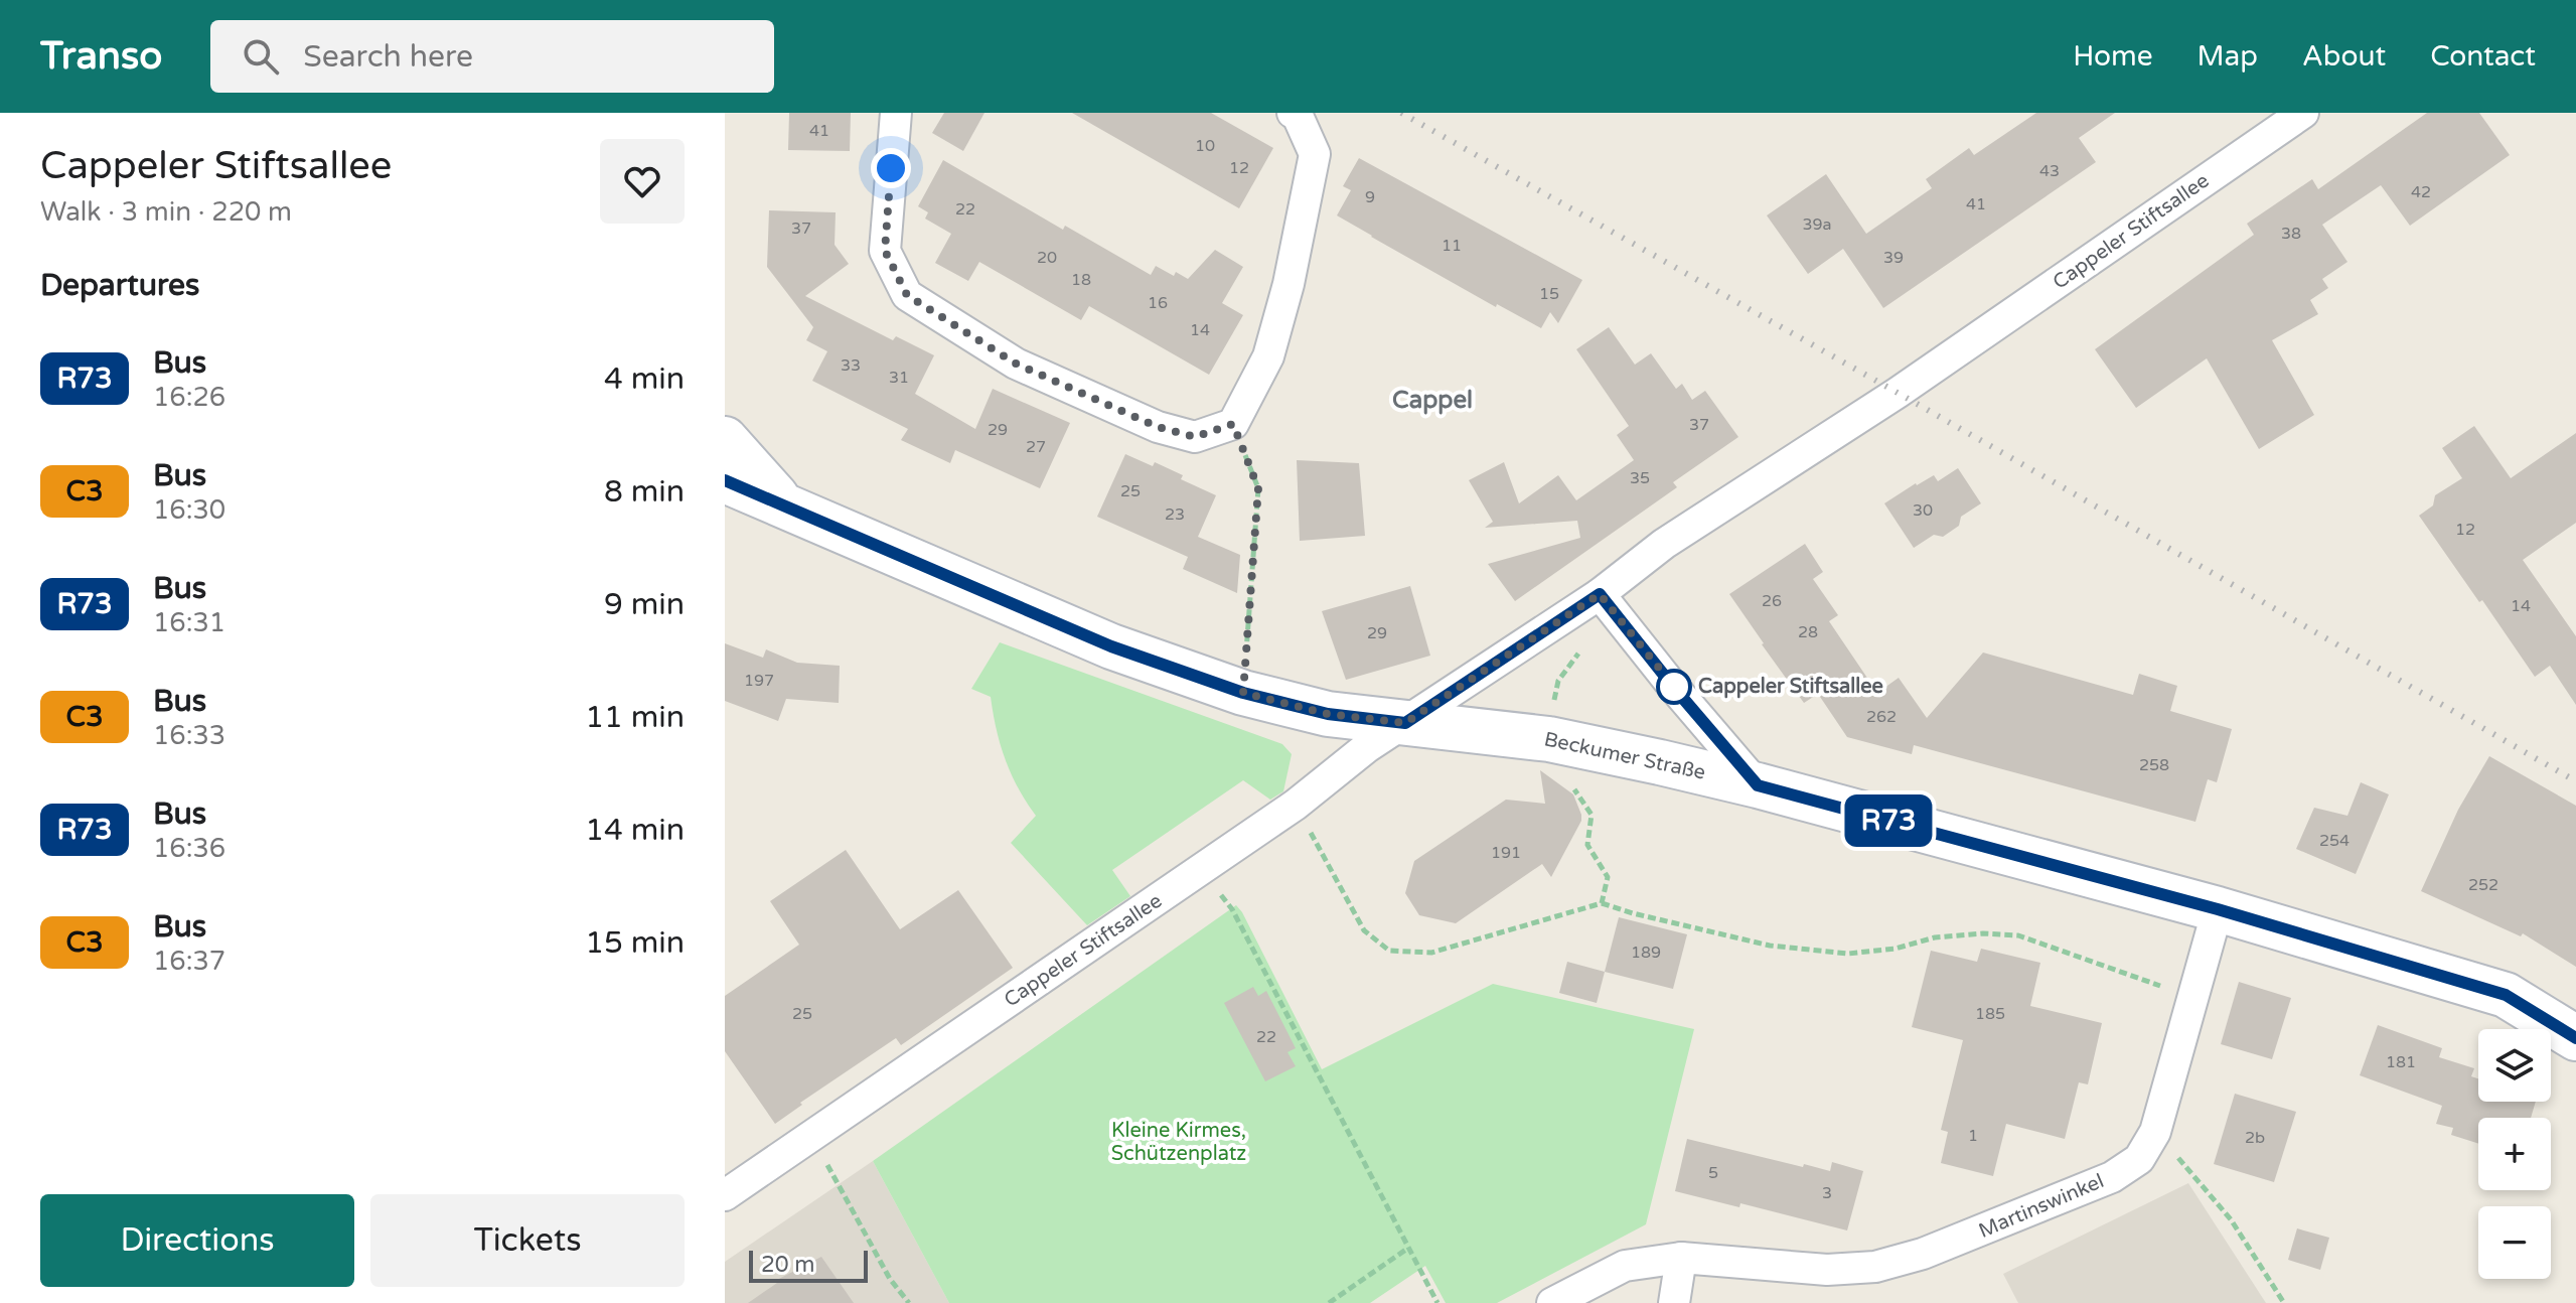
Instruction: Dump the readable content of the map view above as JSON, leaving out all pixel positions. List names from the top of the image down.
{
  "streets": {
    "main road": ["Beckumer Straße"],
    "street": ["Cappeler Stiftsallee", "Martinswinkel"]
  },
  "crossings": [
    ["Cappeler Stiftsallee", "Beckumer Straße"],
    ["Beckumer Straße", "Martinswinkel"]
  ],
  "districts": ["Cappel"],
  "parks": ["Kleine Kirmes, Schützenplatz"],
  "places": ["Cappeler Stiftsallee"],
  "lines": ["bus line R73"],
  "house_numbers": [
    "41",
    "10",
    "12",
    "43",
    "42",
    "9",
    "41",
    "22",
    "39a",
    "37",
    "38",
    "11",
    "20",
    "39",
    "18",
    "15",
    "16",
    "14",
    "33",
    "31",
    "37",
    "29",
    "27",
    "35",
    "25",
    "30",
    "23",
    "12",
    "26",
    "14",
    "28",
    "29",
    "197",
    "262",
    "258",
    "254",
    "191",
    "252",
    "189",
    "25",
    "185",
    "22",
    "181",
    "1",
    "2b",
    "5",
    "3"
  ],
  "scale_bar": "20 m",
  "page": {
    "header": "Transo",
    "search": "Search here",
    "nav": [
      "Home",
      "Map",
      "About",
      "Contact"
    ],
    "heading": [
      ["Cappeler Stiftsallee", "Walk · 3 min · 220 m"],
      "Departures"
    ],
    "on_map": "R73",
    "list": [
      {
        "mark": "R73",
        "name": "Bus",
        "note": "16:26",
        "value": "4 min"
      },
      {
        "mark": "C3",
        "name": "Bus",
        "note": "16:30",
        "value": "8 min"
      },
      {
        "mark": "R73",
        "name": "Bus",
        "note": "16:31",
        "value": "9 min"
      },
      {
        "mark": "C3",
        "name": "Bus",
        "note": "16:33",
        "value": "11 min"
      },
      {
        "mark": "R73",
        "name": "Bus",
        "note": "16:36",
        "value": "14 min"
      },
      {
        "mark": "C3",
        "name": "Bus",
        "note": "16:37",
        "value": "15 min"
      }
    ],
    "map_buttons": ["+", "−"],
    "buttons": ["Directions", "Tickets"],
    "scale": "20 m"
  }
}
